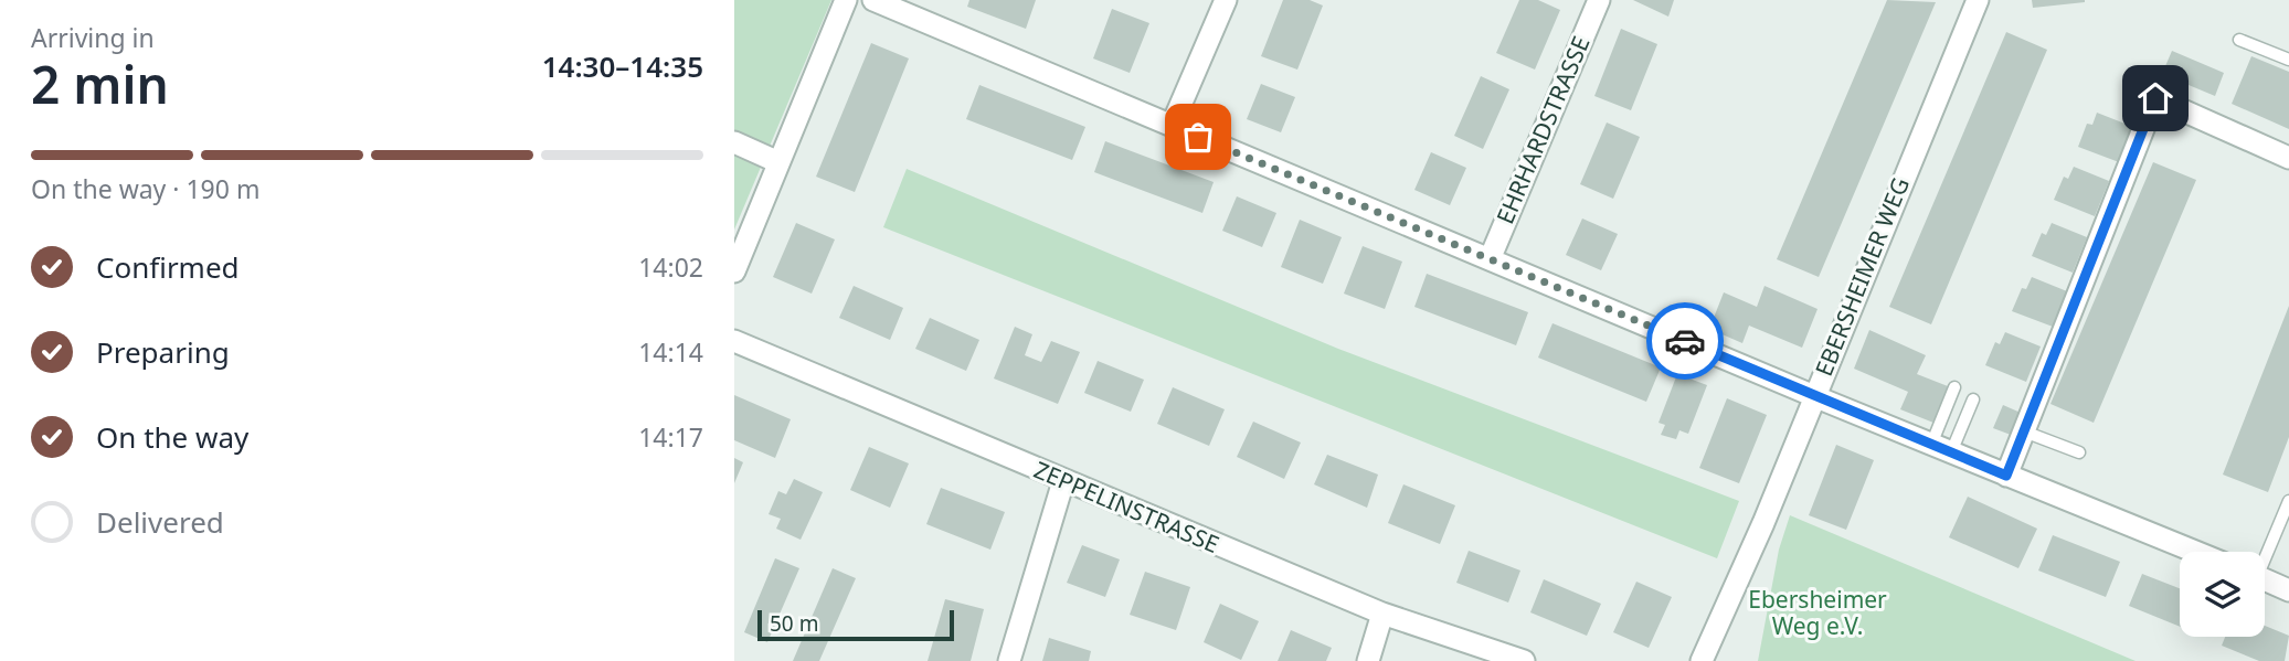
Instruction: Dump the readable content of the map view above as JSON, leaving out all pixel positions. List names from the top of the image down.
{
  "streets": {
    "street": ["EHRHARDSTRASSE", "EBERSHEIMER WEG", "ZEPPELINSTRASSE"]
  },
  "parks": ["Ebersheimer Weg e.V."],
  "scale_bar": "50 m",
  "page": {
    "heading": ["2 min", "Arriving in", "14:30–14:35"],
    "bar": "On the way · 190 m",
    "list": [
      ["Confirmed", "14:02"],
      ["Preparing", "14:14"],
      ["On the way", "14:17"],
      "Delivered"
    ],
    "scale": "50 m"
  }
}
